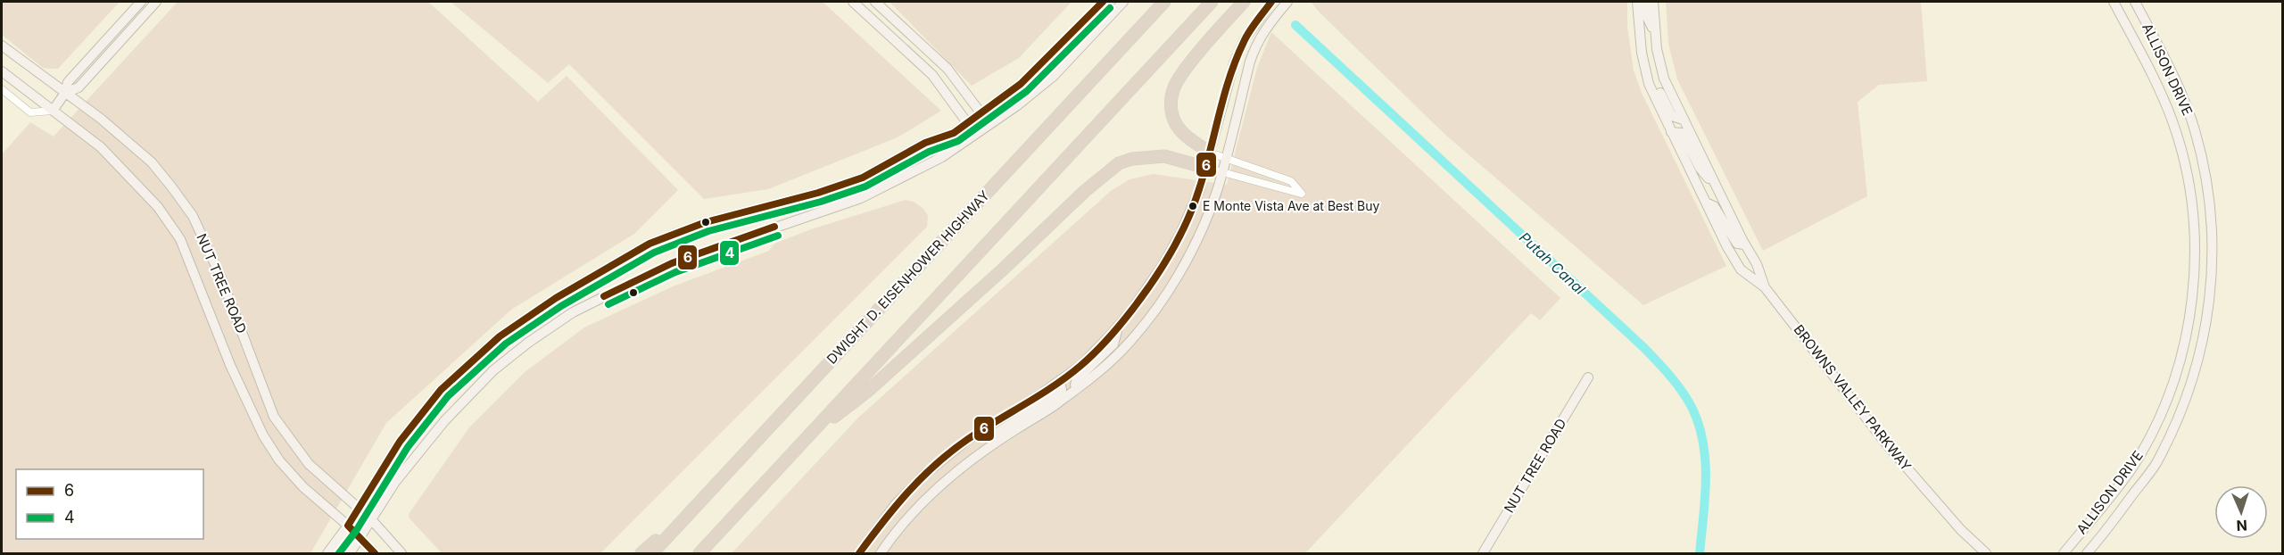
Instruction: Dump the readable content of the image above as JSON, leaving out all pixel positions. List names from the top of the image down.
{
  "streets": {
    "highway": ["DWIGHT D. EISENHOWER HIGHWAY"],
    "main road": ["ALLISON DRIVE", "NUT TREE ROAD", "BROWNS VALLEY PARKWAY"]
  },
  "water": ["Putah Canal"],
  "places": ["E Monte Vista Ave at Best Buy"],
  "lines": ["transit line 6", "transit line 4"],
  "legend": ["6", "4"],
  "north": "bottom"
}
